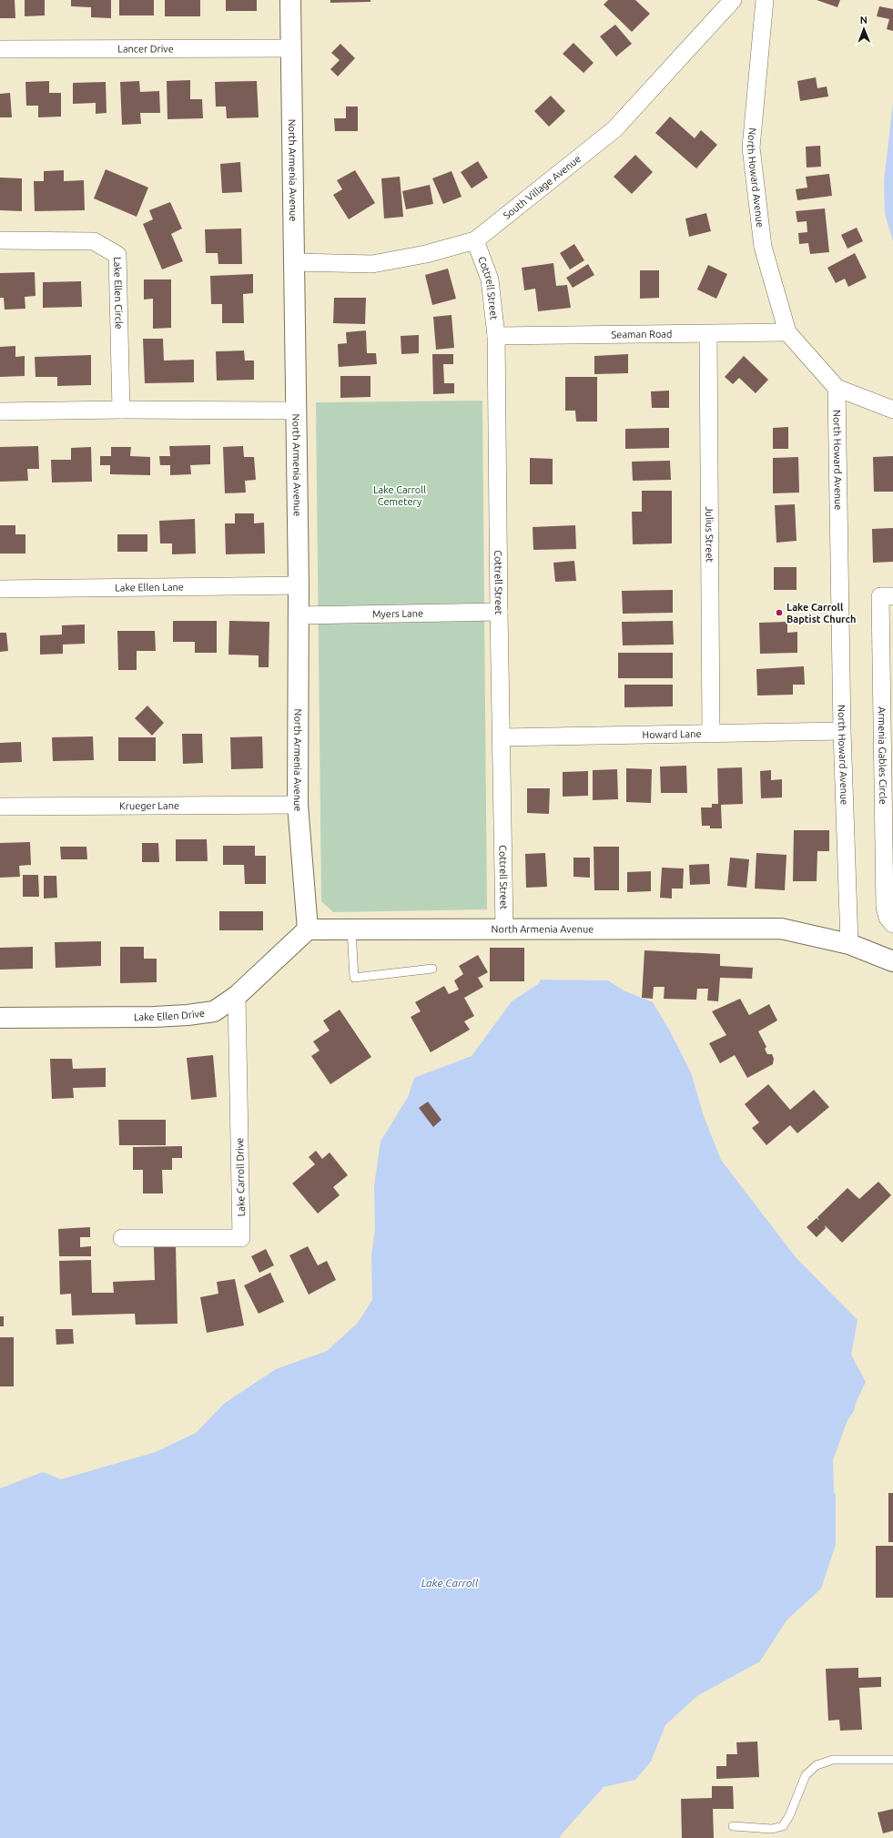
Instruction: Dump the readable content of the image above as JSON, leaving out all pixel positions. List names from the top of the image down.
{
  "streets": {
    "main road": ["North Armenia Avenue", "Lake Ellen Drive"],
    "street": [
      "Lancer Drive",
      "North Howard Avenue",
      "South Village Avenue",
      "Cottrell Street",
      "Lake Ellen Circle",
      "Seaman Road",
      "Julius Street",
      "Lake Ellen Lane",
      "Myers Lane",
      "Howard Lane",
      "Armenia Gables Circle",
      "Krueger Lane",
      "Lake Carroll Drive"
    ]
  },
  "crossings": [
    ["Lancer Drive", "North Armenia Avenue"],
    ["North Armenia Avenue", "North Howard Avenue"],
    ["North Armenia Avenue", "South Village Avenue"],
    ["North Armenia Avenue", "Cottrell Street"],
    ["North Armenia Avenue", "Lake Ellen Lane"],
    ["North Armenia Avenue", "Myers Lane"],
    ["North Armenia Avenue", "Krueger Lane"],
    ["North Armenia Avenue", "Lake Ellen Drive"],
    ["North Howard Avenue", "Seaman Road"],
    ["North Howard Avenue", "Howard Lane"],
    ["South Village Avenue", "Cottrell Street"],
    ["Cottrell Street", "Seaman Road"],
    ["Cottrell Street", "Myers Lane"],
    ["Cottrell Street", "Howard Lane"],
    ["Seaman Road", "Julius Street"],
    ["Julius Street", "Howard Lane"],
    ["Lake Ellen Drive", "Lake Carroll Drive"]
  ],
  "water": ["Lake Carroll"],
  "parks": ["Lake Carroll Cemetery"],
  "places": ["Lake Carroll Baptist Church"],
  "north": "top"
}
